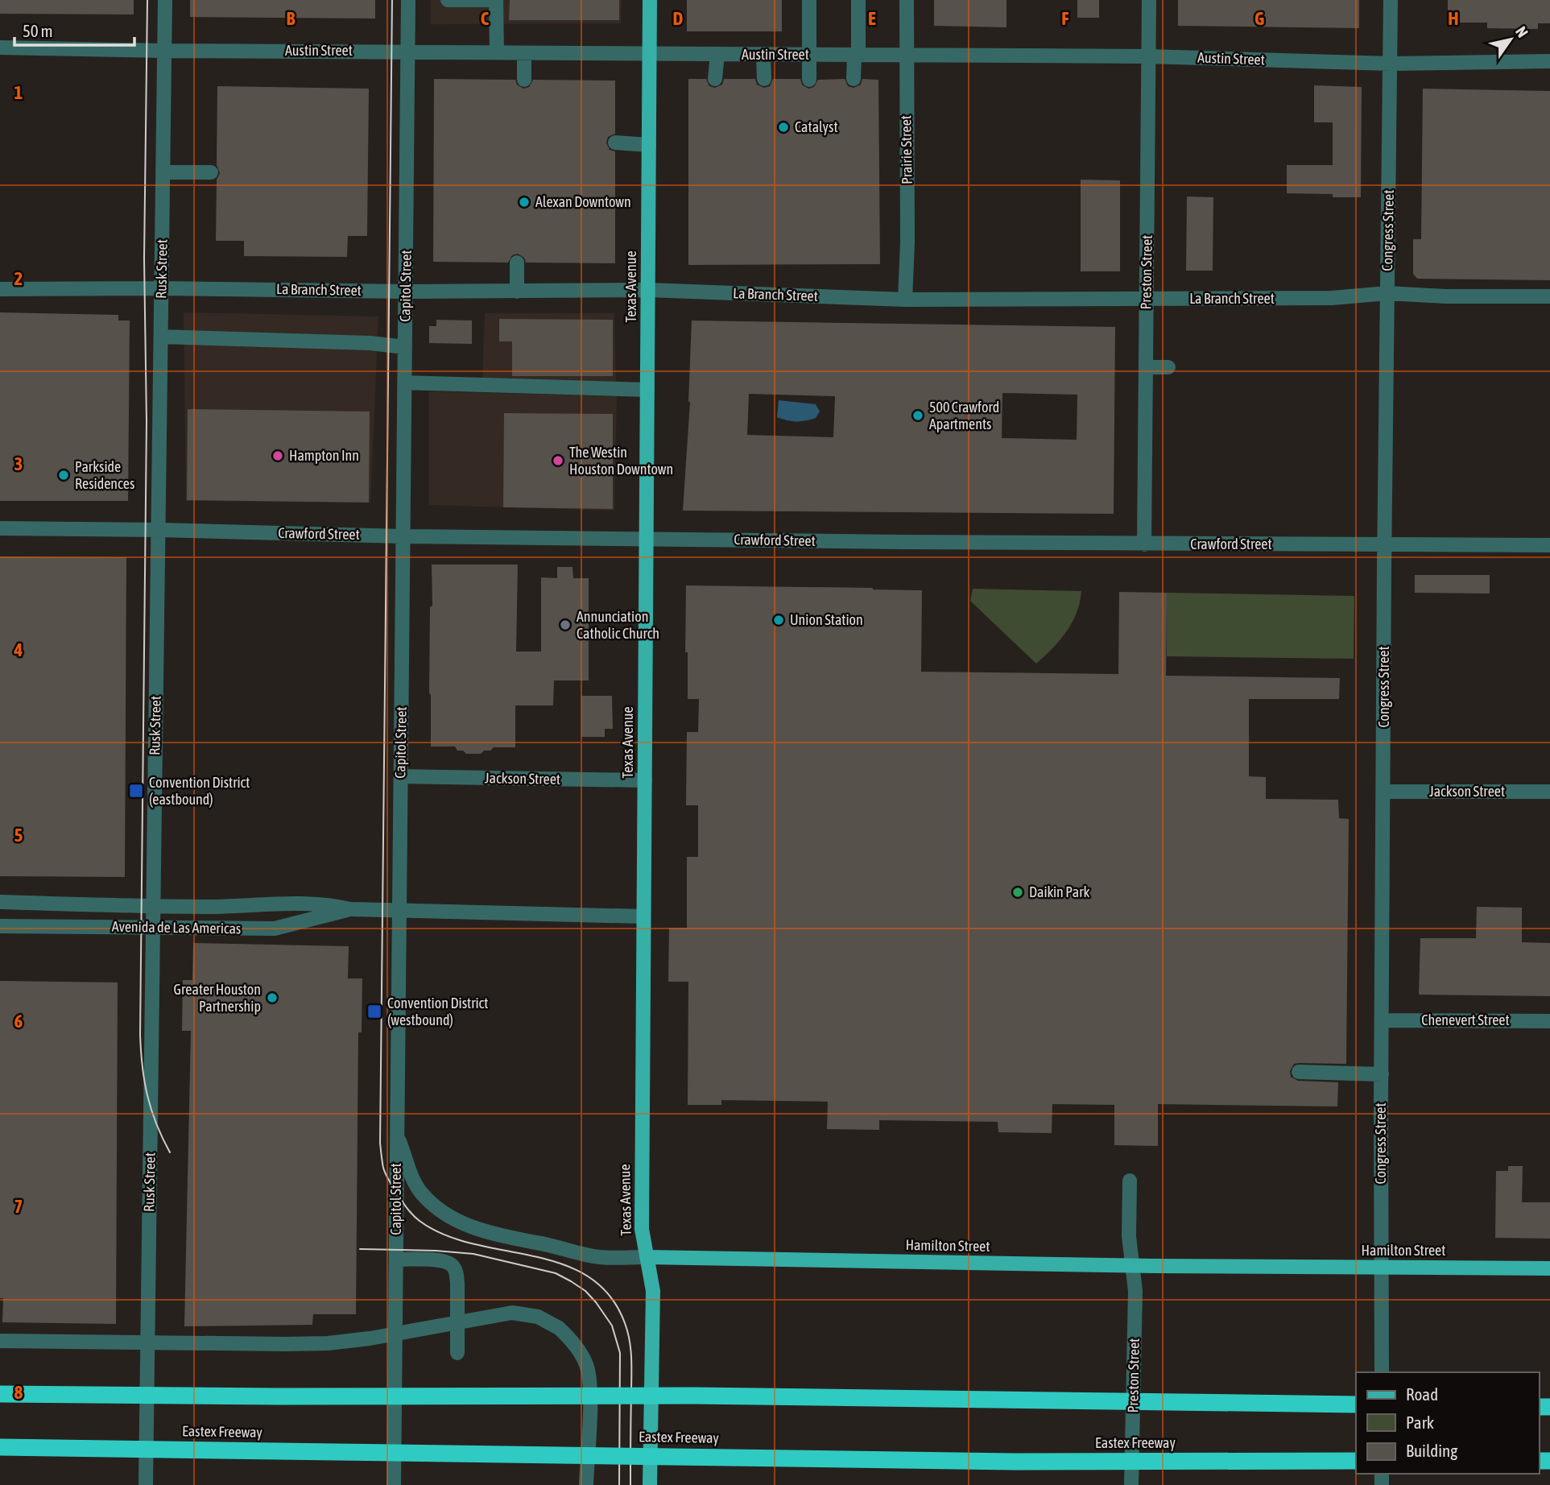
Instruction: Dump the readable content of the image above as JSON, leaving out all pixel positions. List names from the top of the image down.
{
  "streets": {
    "highway": ["Eastex Freeway"],
    "main road": ["Texas Avenue", "Hamilton Street"],
    "street": [
      "Austin Street",
      "Prairie Street",
      "Congress Street",
      "Rusk Street",
      "Preston Street",
      "Capitol Street",
      "La Branch Street",
      "Crawford Street",
      "Jackson Street",
      "Avenida de Las Americas",
      "Chenevert Street"
    ]
  },
  "crossings": [
    ["Austin Street", "Prairie Street"],
    ["Austin Street", "Congress Street"],
    ["Austin Street", "Rusk Street"],
    ["Austin Street", "Preston Street"],
    ["Austin Street", "Capitol Street"],
    ["Austin Street", "Texas Avenue"],
    ["Prairie Street", "La Branch Street"],
    ["Congress Street", "La Branch Street"],
    ["Congress Street", "Crawford Street"],
    ["Congress Street", "Jackson Street"],
    ["Congress Street", "Chenevert Street"],
    ["Congress Street", "Hamilton Street"],
    ["Rusk Street", "La Branch Street"],
    ["Rusk Street", "Crawford Street"],
    ["Rusk Street", "Avenida de Las Americas"],
    ["Preston Street", "La Branch Street"],
    ["Preston Street", "Crawford Street"],
    ["Preston Street", "Hamilton Street"],
    ["Capitol Street", "La Branch Street"],
    ["Capitol Street", "Crawford Street"],
    ["Capitol Street", "Jackson Street"],
    ["Capitol Street", "Avenida de Las Americas"],
    ["Capitol Street", "Hamilton Street"],
    ["Texas Avenue", "La Branch Street"],
    ["Texas Avenue", "Crawford Street"],
    ["Texas Avenue", "Jackson Street"],
    ["Texas Avenue", "Avenida de Las Americas"],
    ["Texas Avenue", "Hamilton Street"]
  ],
  "places": {
    "other": [
      "Catalyst",
      "Alexan Downtown",
      "500 Crawford Apartments",
      "Hampton Inn",
      "The Westin Houston Downtown",
      "Parkside Residences",
      "Union Station",
      "Annunciation Catholic Church",
      "Daikin Park",
      "Greater Houston Partnership"
    ],
    "transit": ["Convention District (eastbound)", "Convention District (westbound)"]
  },
  "legend": ["Road", "Park", "Building"],
  "scale_bar": "50 m",
  "north": "top right",
  "grid": {
    "columns": [
      "B",
      "C",
      "D",
      "E",
      "F",
      "G",
      "H"
    ],
    "rows": [
      "1",
      "2",
      "3",
      "4",
      "5",
      "6",
      "7",
      "8"
    ]
  }
}
